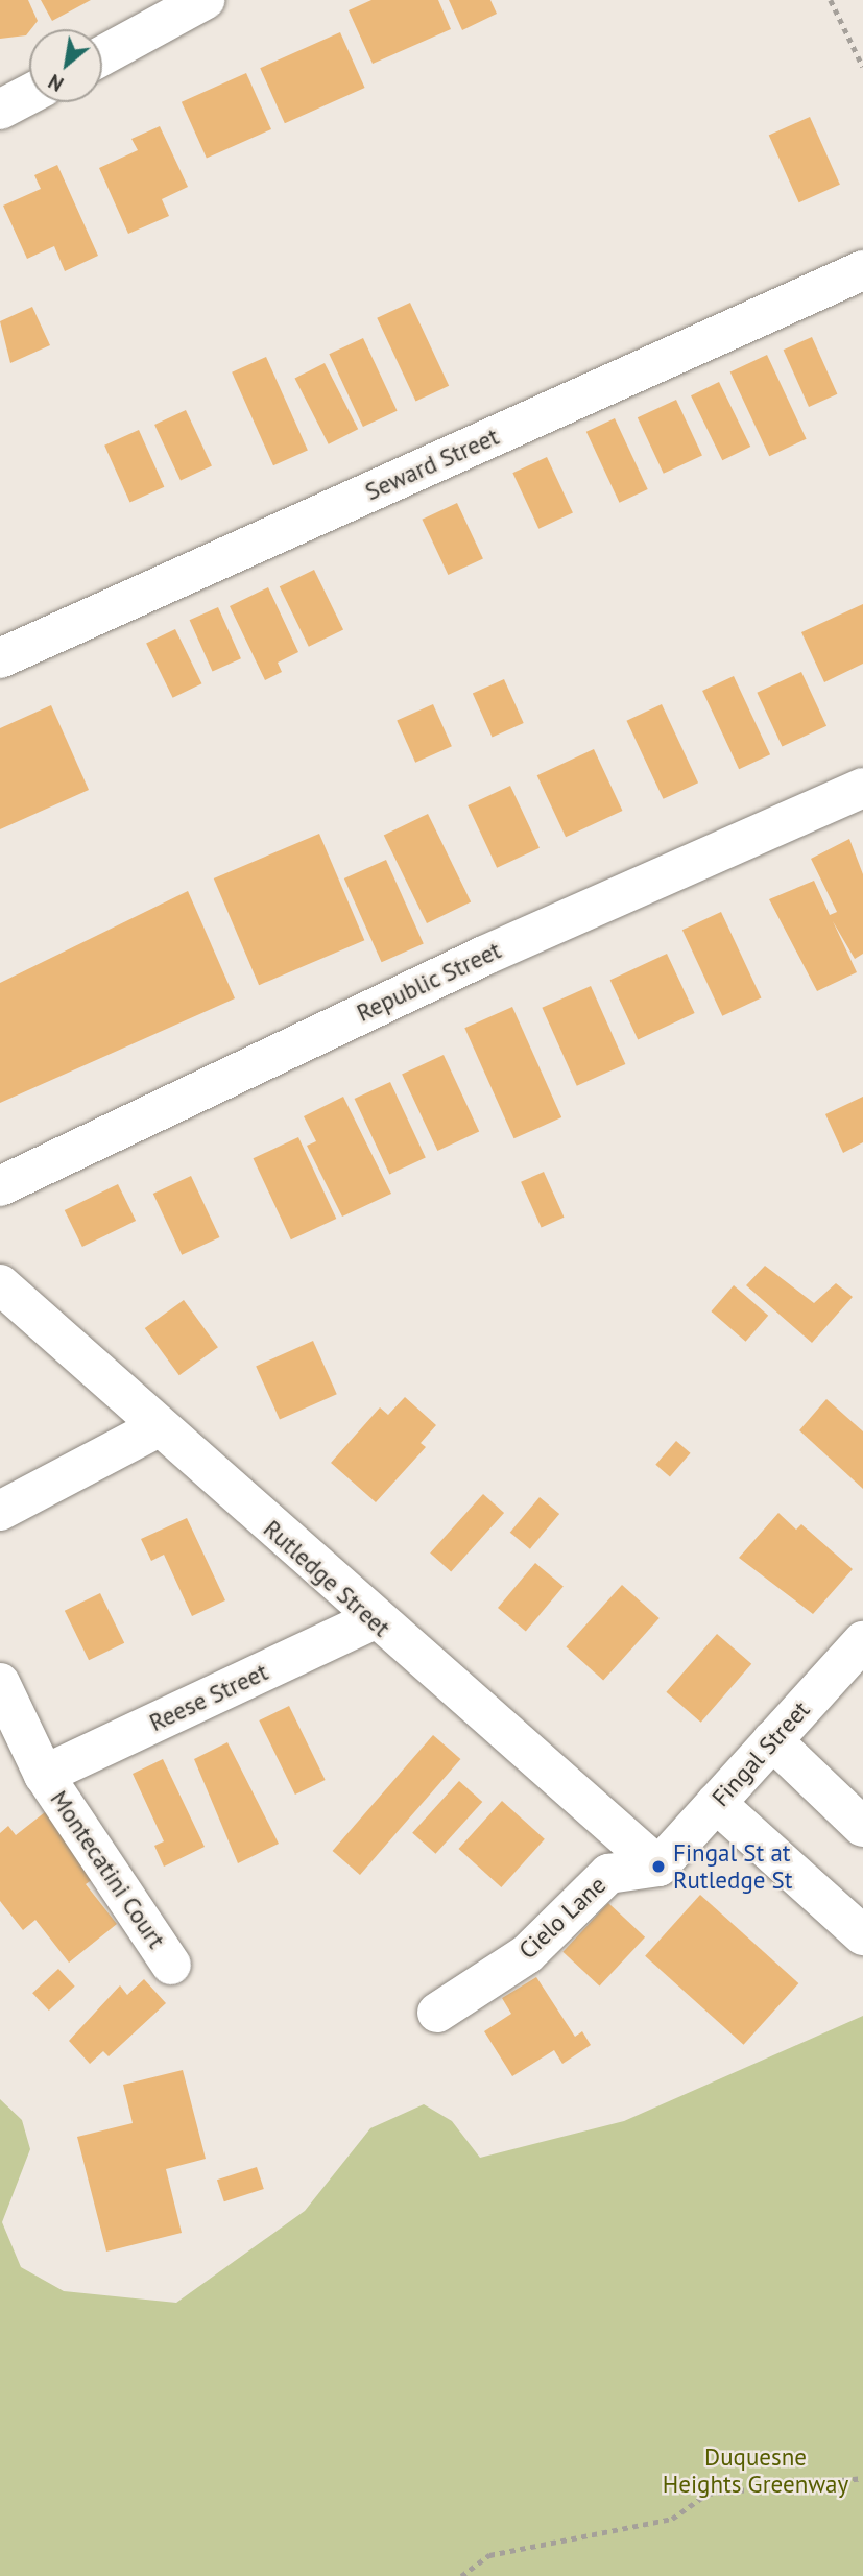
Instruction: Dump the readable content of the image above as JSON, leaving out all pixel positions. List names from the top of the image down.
{
  "streets": {
    "street": [
      "Seward Street",
      "Republic Street",
      "Rutledge Street",
      "Reese Street",
      "Fingal Street",
      "Montecatini Court",
      "Cielo Lane"
    ]
  },
  "crossings": [
    ["Rutledge Street", "Reese Street"],
    ["Rutledge Street", "Fingal Street"],
    ["Rutledge Street", "Cielo Lane"],
    ["Reese Street", "Montecatini Court"],
    ["Fingal Street", "Cielo Lane"]
  ],
  "parks": ["Duquesne Heights Greenway"],
  "places": ["Fingal St at Rutledge St"],
  "north": "bottom left"
}
